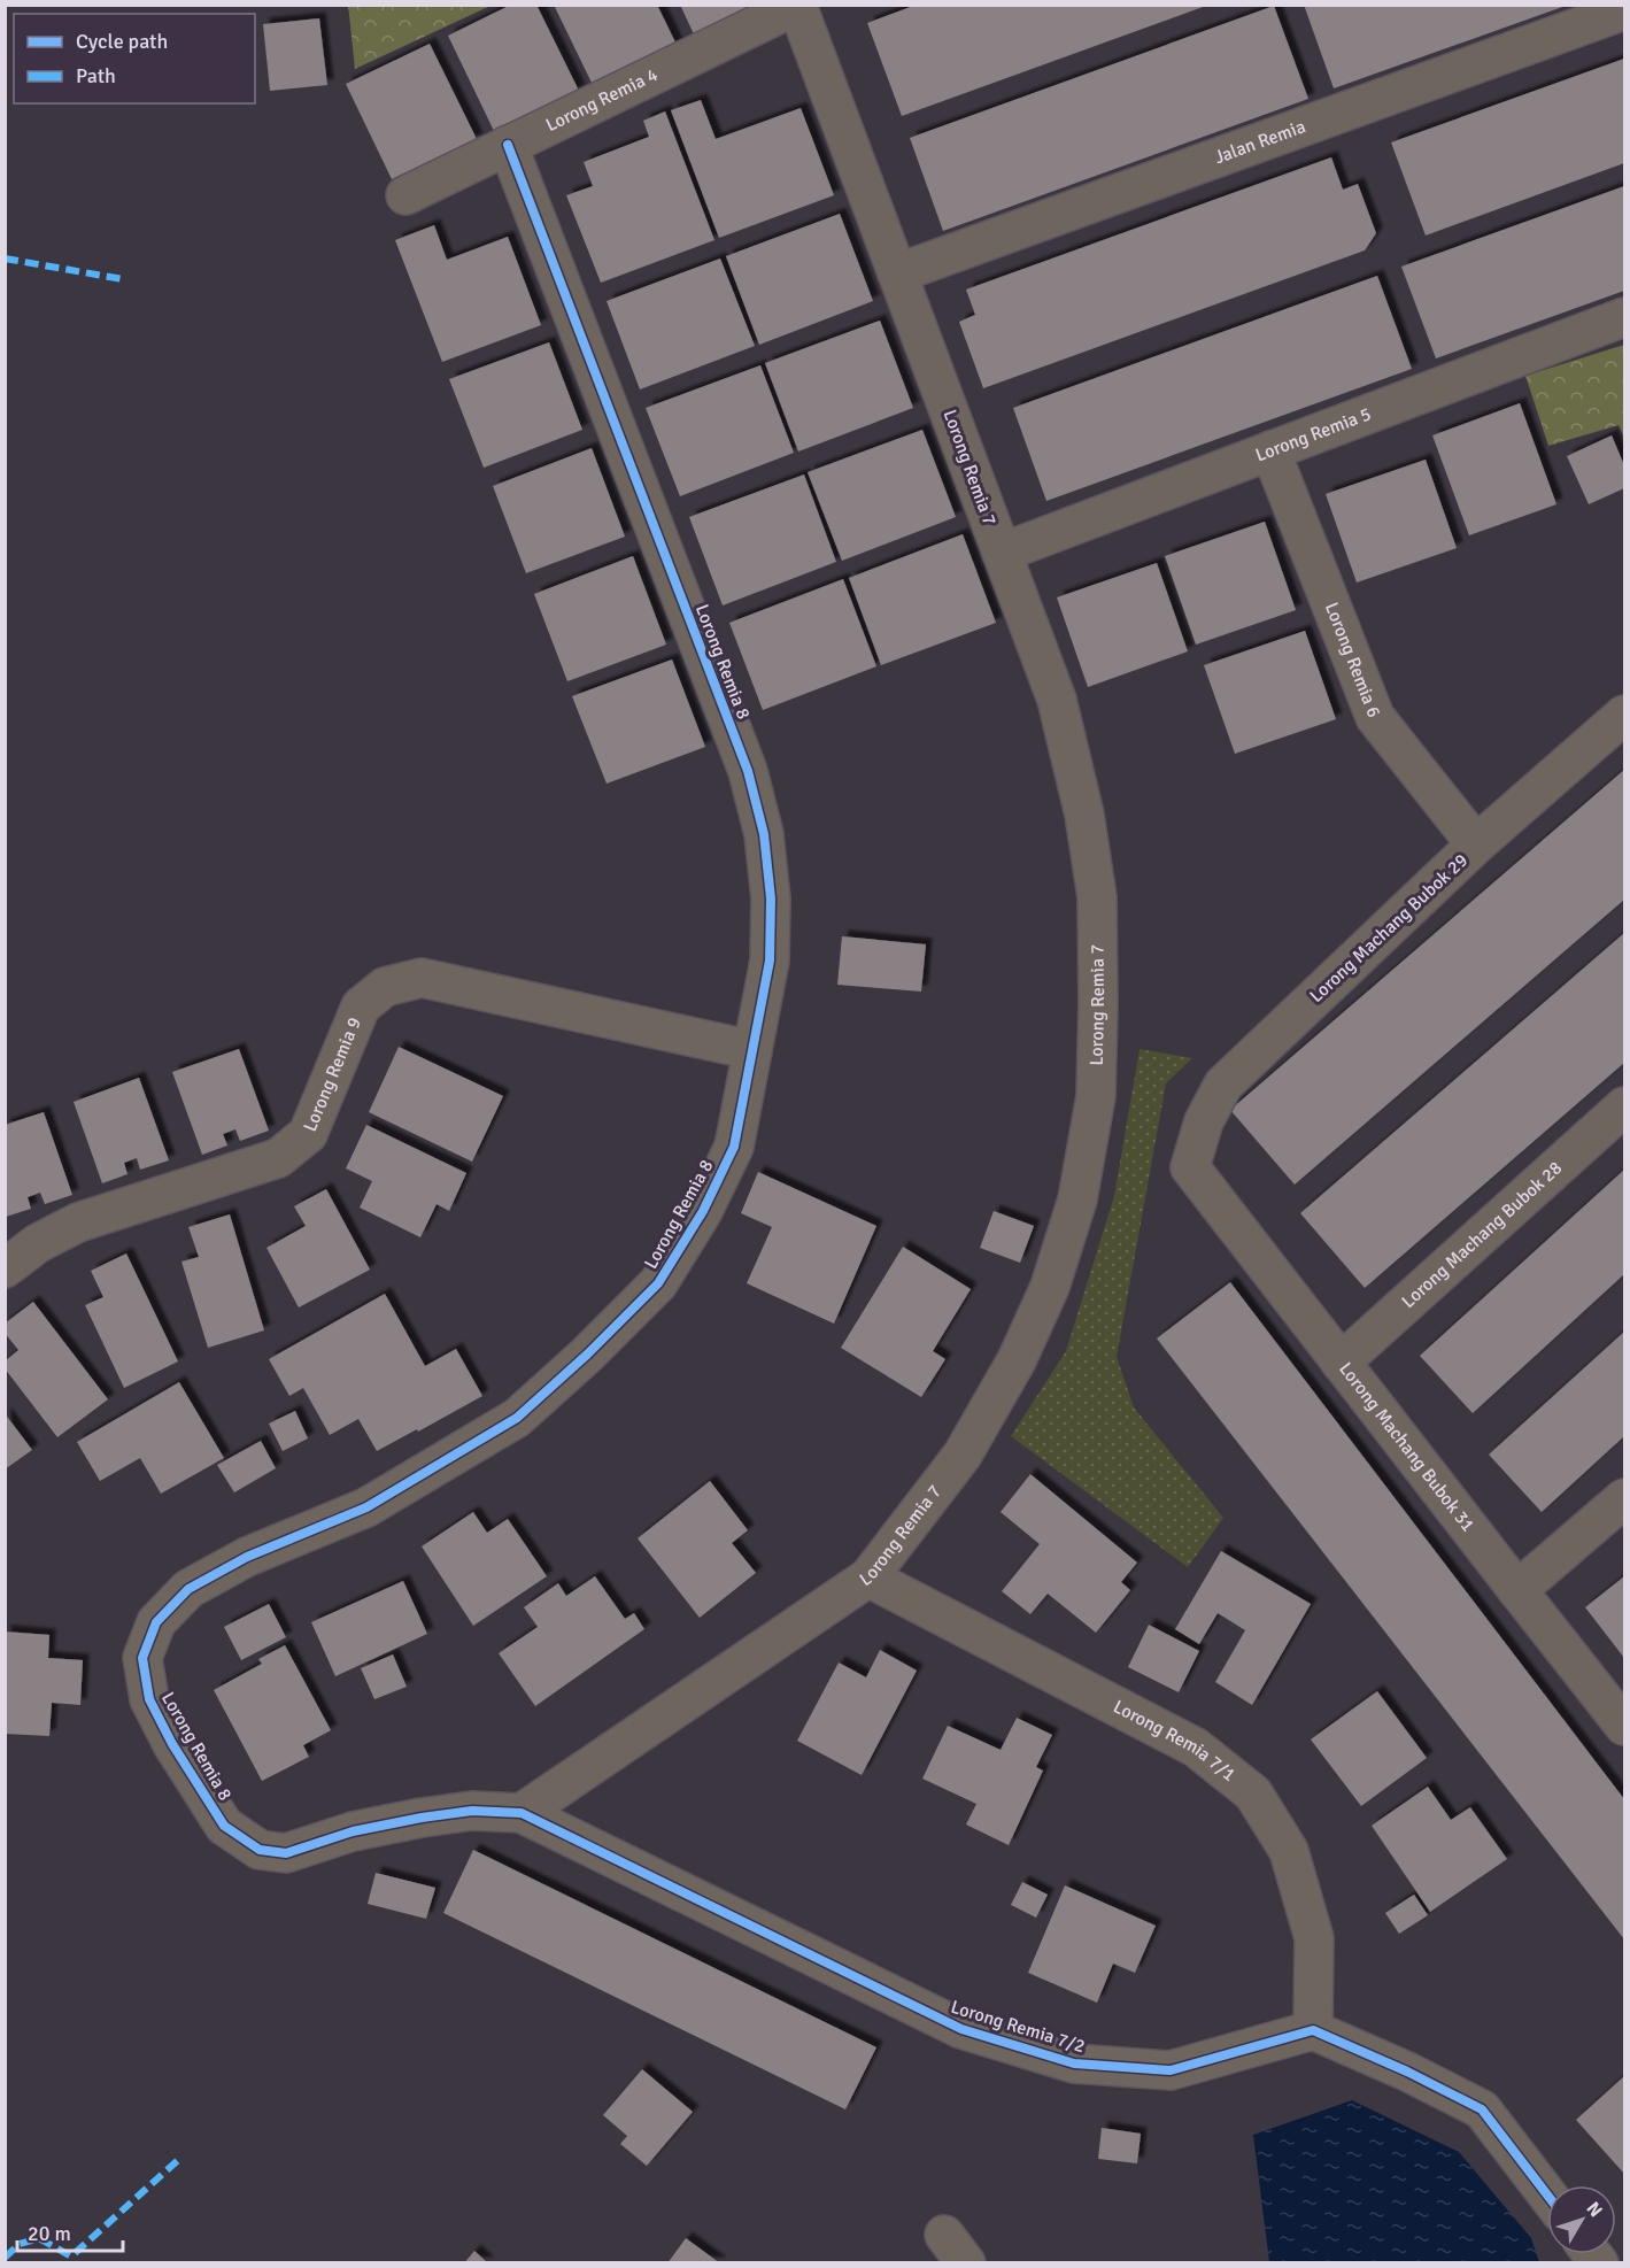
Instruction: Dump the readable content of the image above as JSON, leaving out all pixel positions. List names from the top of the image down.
{
  "streets": {
    "street": [
      "Lorong Remia 4",
      "Jalan Remia",
      "Lorong Remia 5",
      "Lorong Remia 7",
      "Lorong Remia 6",
      "Lorong Remia 8",
      "Lorong Machang Bubok 29",
      "Lorong Remia 9",
      "Lorong Machang Bubok 28",
      "Lorong Machang Bubok 31",
      "Lorong Remia 7/1",
      "Lorong Remia 7/2"
    ]
  },
  "crossings": [
    ["Lorong Remia 4", "Lorong Remia 7"],
    ["Lorong Remia 4", "Lorong Remia 8"],
    ["Jalan Remia", "Lorong Remia 7"],
    ["Lorong Remia 5", "Lorong Remia 7"],
    ["Lorong Remia 5", "Lorong Remia 6"],
    ["Lorong Remia 7", "Lorong Remia 8"],
    ["Lorong Remia 7", "Lorong Remia 7/1"],
    ["Lorong Remia 7", "Lorong Remia 7/2"],
    ["Lorong Remia 6", "Lorong Machang Bubok 29"],
    ["Lorong Remia 8", "Lorong Remia 9"],
    ["Lorong Remia 8", "Lorong Remia 7/2"],
    ["Lorong Machang Bubok 29", "Lorong Machang Bubok 31"],
    ["Lorong Machang Bubok 28", "Lorong Machang Bubok 31"],
    ["Lorong Remia 7/1", "Lorong Remia 7/2"]
  ],
  "legend": ["Cycle path", "Path"],
  "scale_bar": "20 m",
  "north": "top right"
}
